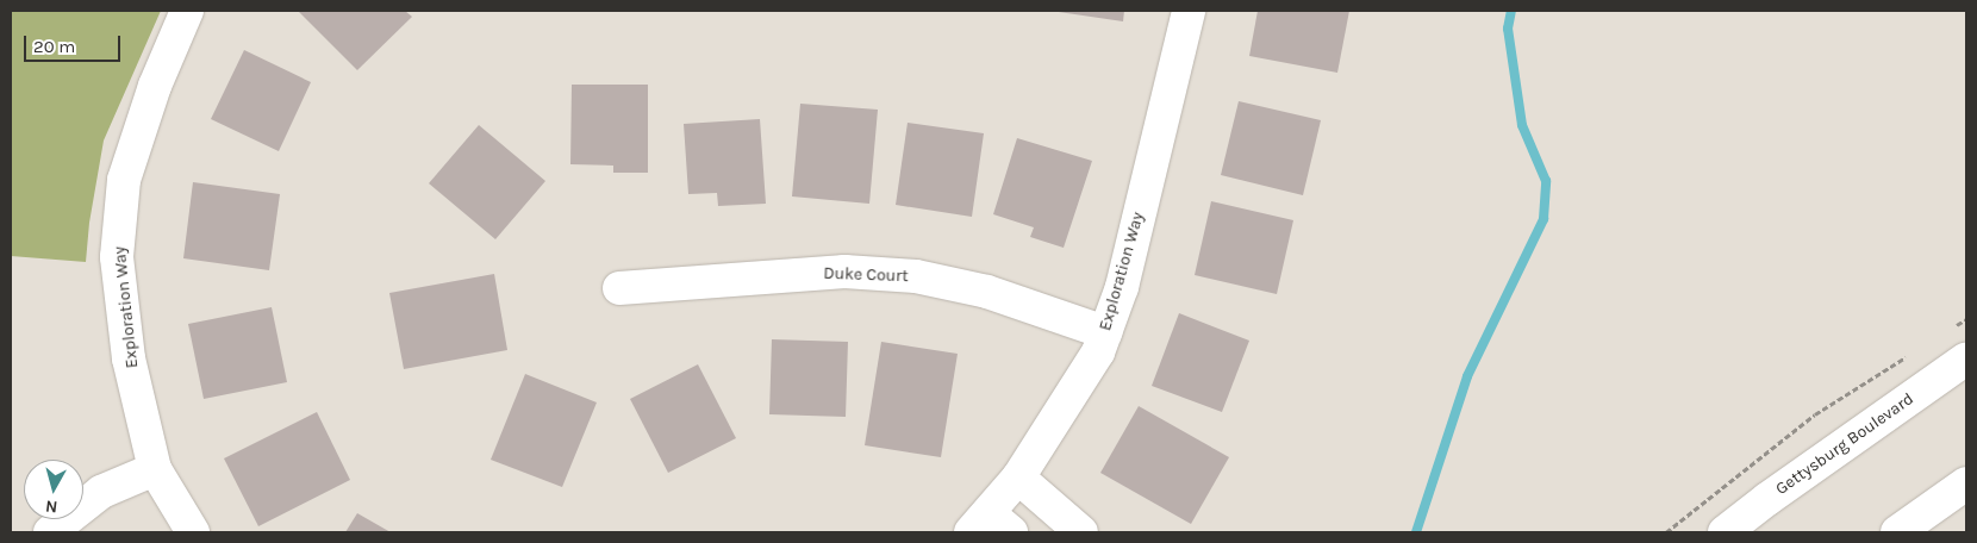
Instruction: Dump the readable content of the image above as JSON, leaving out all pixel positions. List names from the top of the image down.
{
  "streets": {
    "street": ["Exploration Way", "Duke Court", "Gettysburg Boulevard"]
  },
  "crossings": [
    ["Exploration Way", "Duke Court"]
  ],
  "scale_bar": "20 m",
  "north": "bottom"
}
